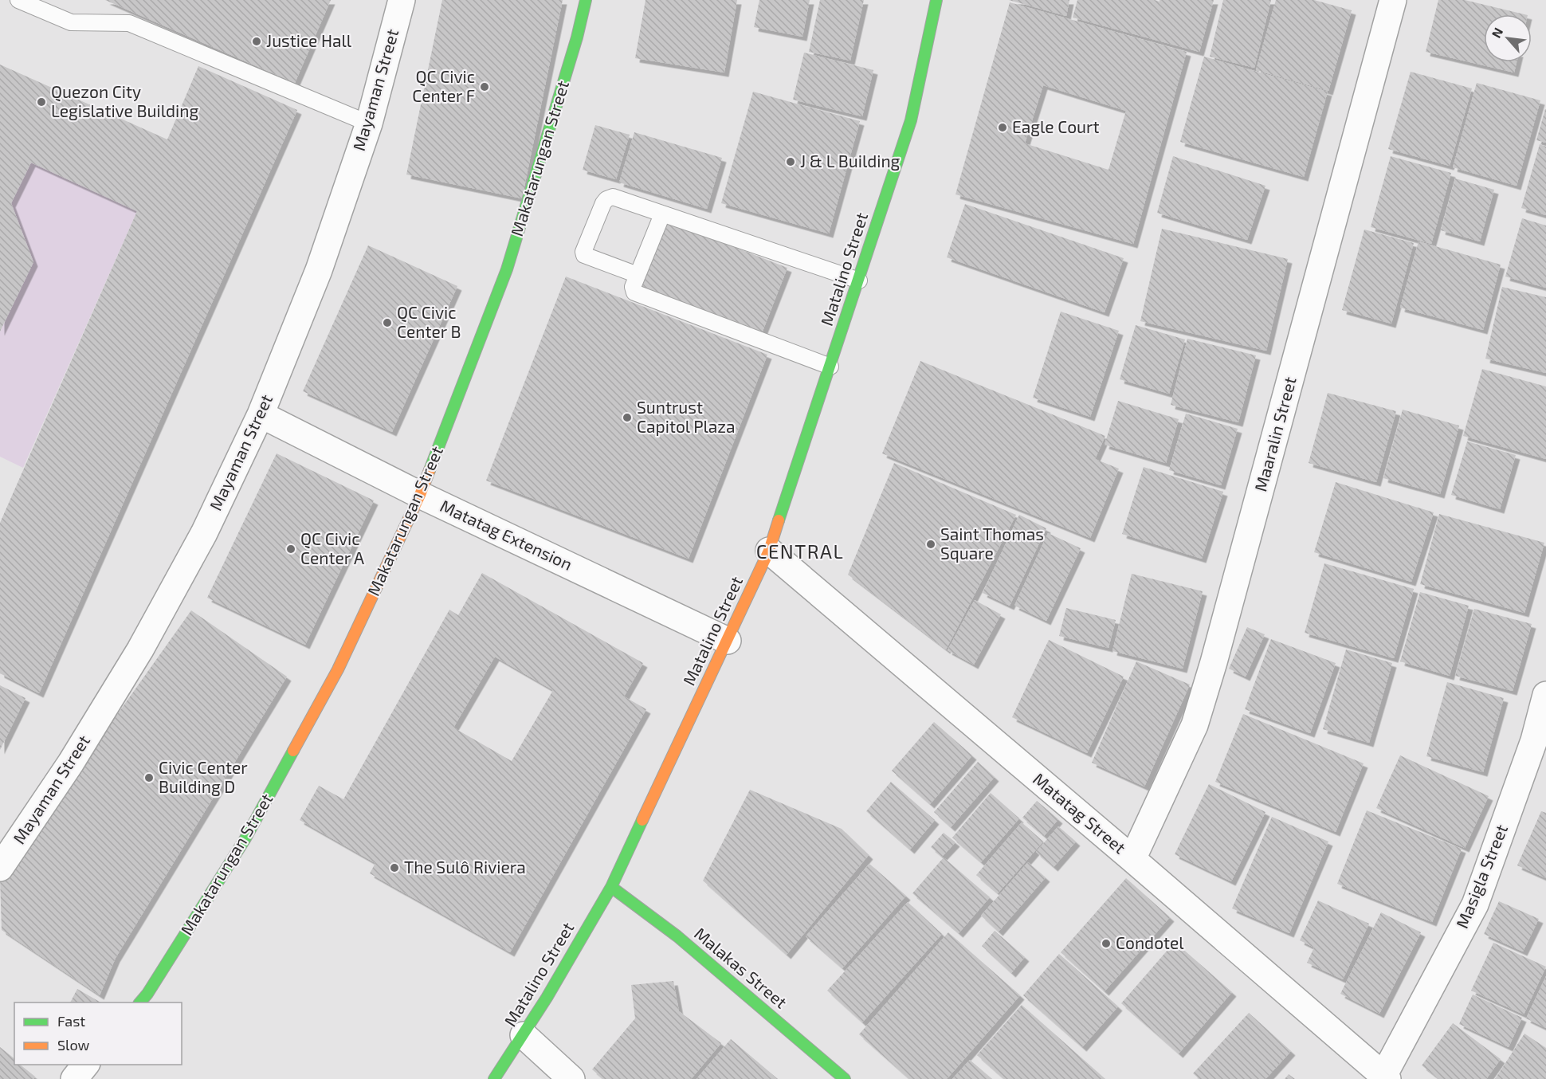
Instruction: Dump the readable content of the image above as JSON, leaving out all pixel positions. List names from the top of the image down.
{
  "streets": {
    "street": [
      "Mayaman Street",
      "Makatarungan Street",
      "Matalino Street",
      "Maaralin Street",
      "Matatag Extension",
      "Matatag Street",
      "Masigla Street",
      "Malakas Street"
    ]
  },
  "crossings": [
    ["Mayaman Street", "Matatag Extension"],
    ["Makatarungan Street", "Matatag Extension"],
    ["Matalino Street", "Matatag Extension"],
    ["Matalino Street", "Matatag Street"],
    ["Matalino Street", "Malakas Street"],
    ["Maaralin Street", "Matatag Street"],
    ["Matatag Street", "Masigla Street"]
  ],
  "districts": ["CENTRAL"],
  "places": [
    "Justice Hall",
    "QC Civic Center F",
    "Quezon City Legislative Building",
    "Eagle Court",
    "J & L Building",
    "QC Civic Center B",
    "Suntrust Capitol Plaza",
    "Saint Thomas Square",
    "QC Civic Center A",
    "Civic Center Building D",
    "The Sulô Riviera",
    "Condotel"
  ],
  "legend": ["Fast", "Slow"],
  "north": "top left"
}
